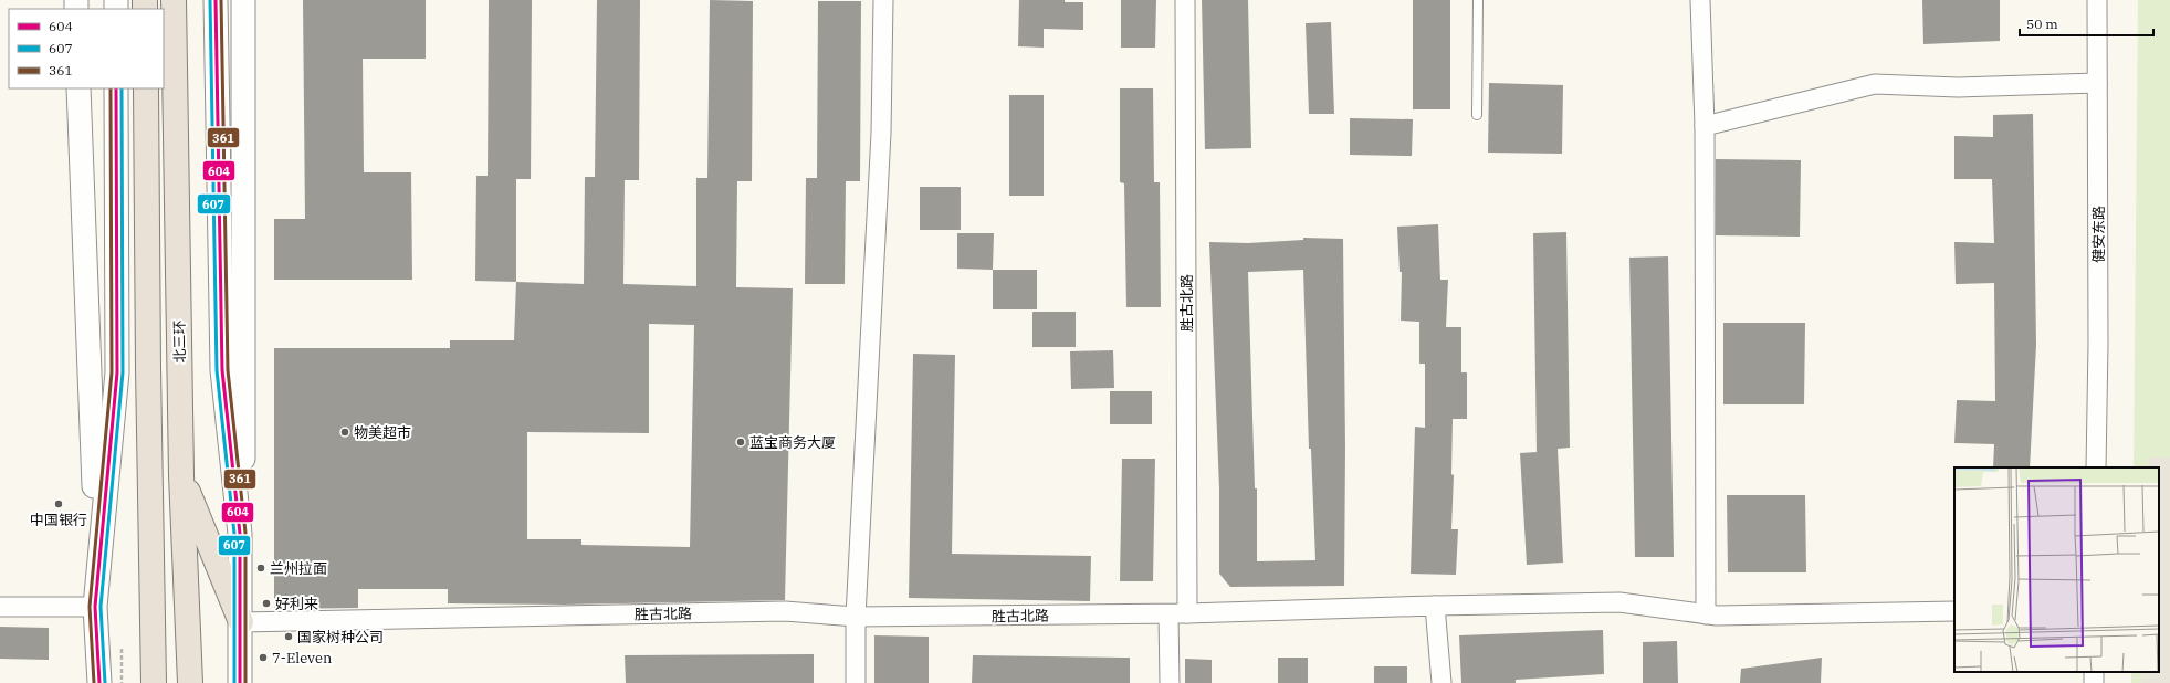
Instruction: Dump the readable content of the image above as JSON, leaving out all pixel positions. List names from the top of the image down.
{
  "streets": {
    "highway": ["北三环"],
    "street": ["健安东路", "胜古北路"]
  },
  "places": [
    "物美超市",
    "蓝宝商务大厦",
    "中国银行",
    "兰州拉面",
    "好利来",
    "国家树种公司",
    "7-Eleven"
  ],
  "lines": ["transit line 604", "transit line 607", "transit line 361"],
  "legend": ["604", "607", "361"],
  "scale_bar": "50 m"
}
